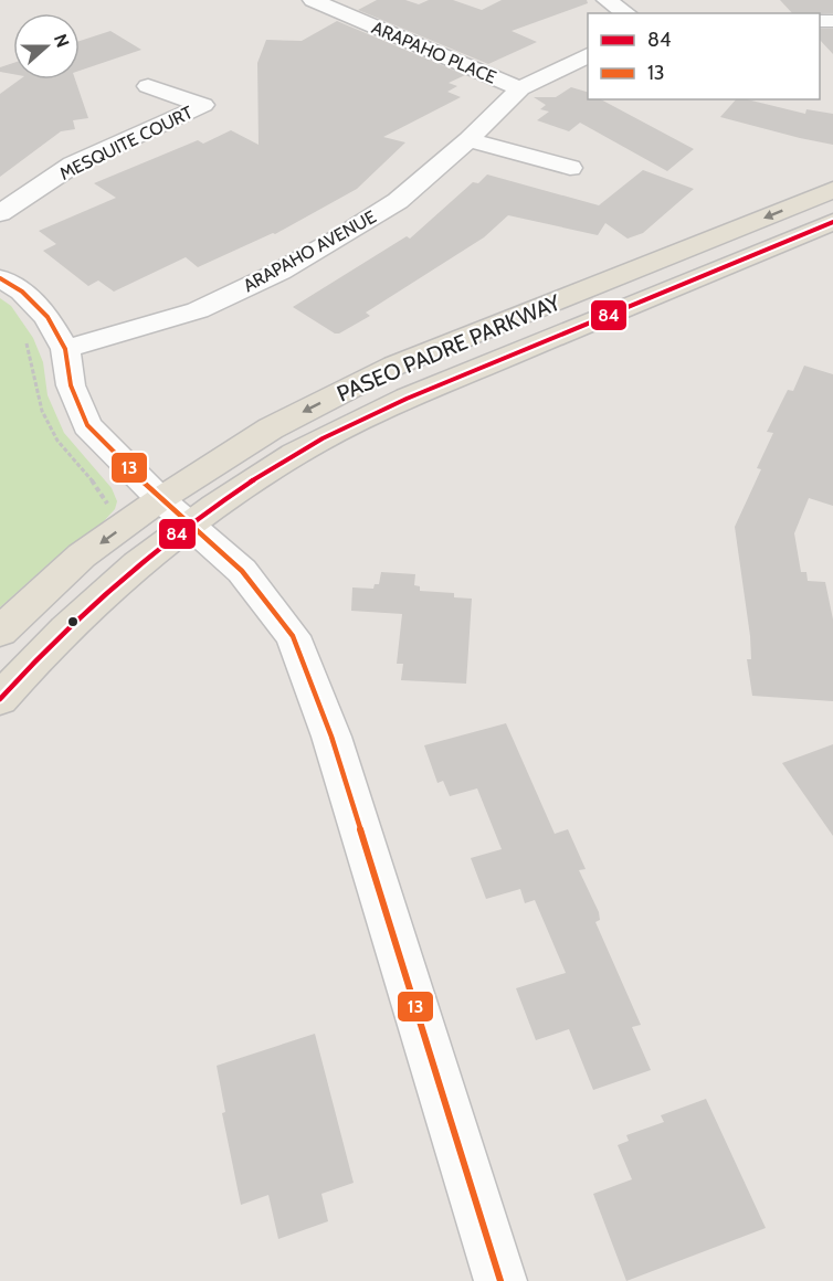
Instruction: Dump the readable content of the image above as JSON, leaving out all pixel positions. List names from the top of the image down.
{
  "streets": {
    "main road": ["PASEO PADRE PARKWAY"],
    "street": ["ARAPAHO PLACE", "MESQUITE COURT", "ARAPAHO AVENUE"]
  },
  "crossings": [
    ["ARAPAHO PLACE", "ARAPAHO AVENUE"]
  ],
  "lines": ["transit line 84", "transit line 13"],
  "legend": ["84", "13"],
  "north": "right"
}
